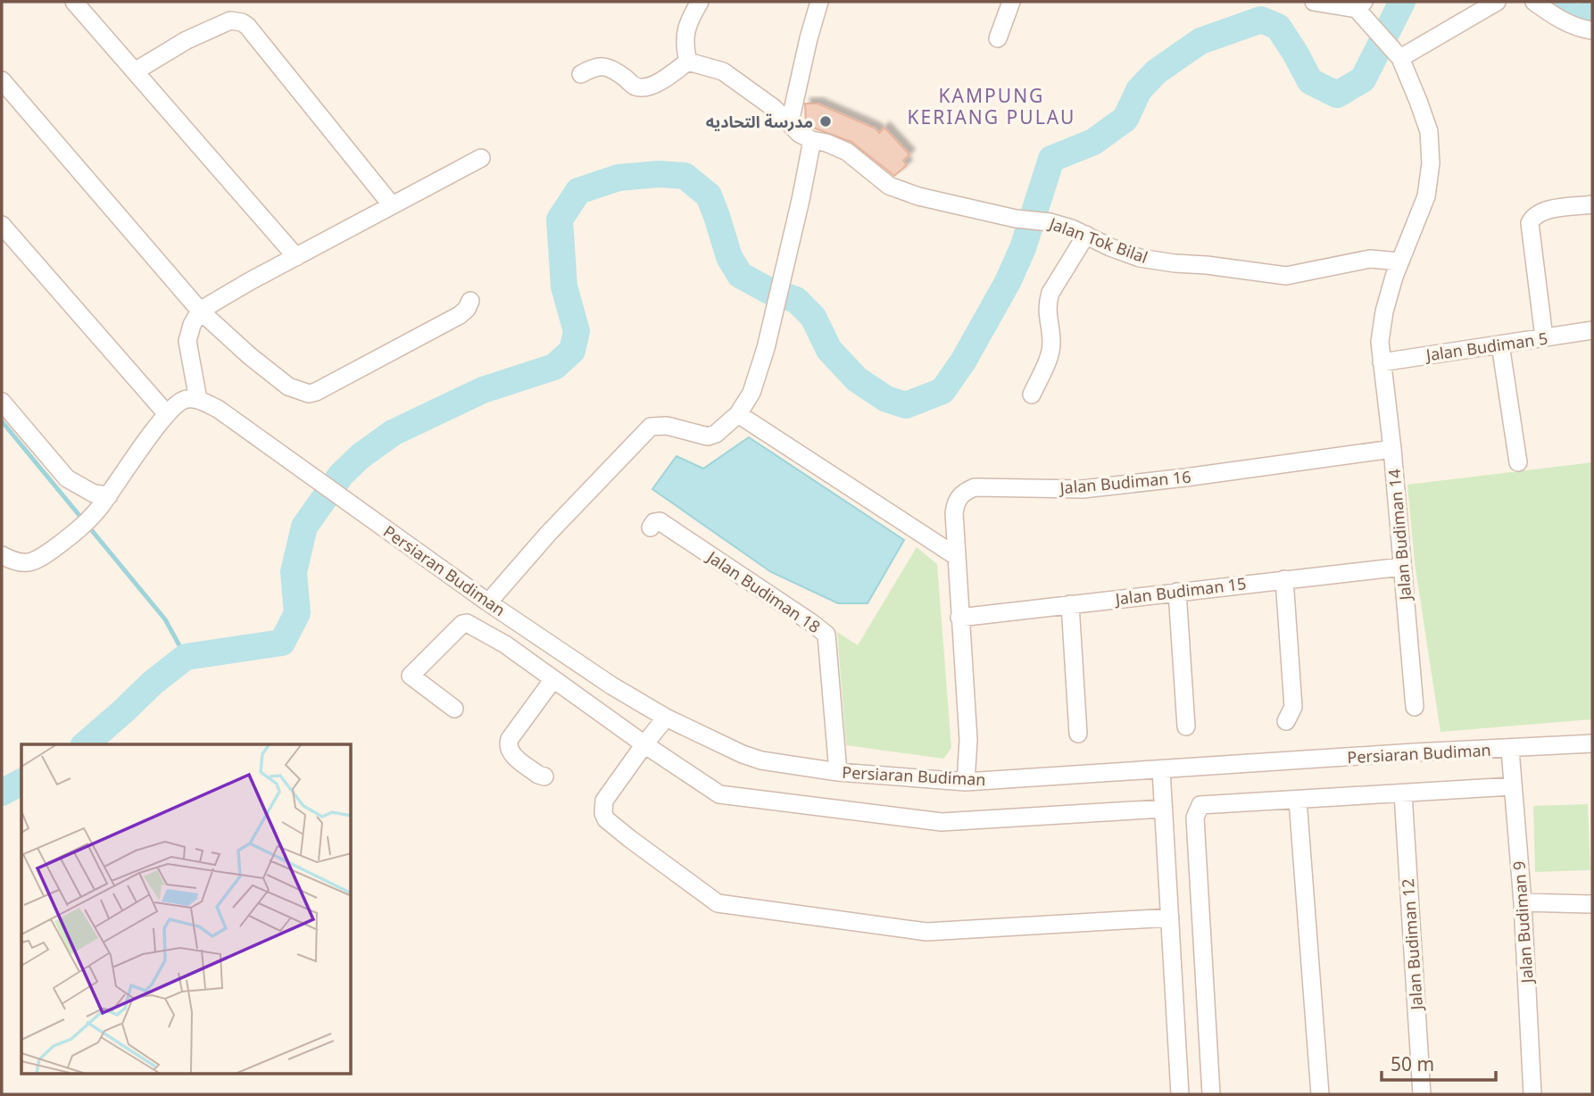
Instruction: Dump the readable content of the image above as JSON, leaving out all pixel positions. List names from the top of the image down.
{
  "streets": {
    "street": [
      "Jalan Tok Bilal",
      "Jalan Budiman 5",
      "Jalan Budiman 16",
      "Jalan Budiman 14",
      "Persiaran Budiman",
      "Jalan Budiman 15",
      "Jalan Budiman 18",
      "Jalan Budiman 9",
      "Jalan Budiman 12"
    ]
  },
  "crossings": [
    ["Jalan Tok Bilal", "Jalan Budiman 14"],
    ["Jalan Budiman 5", "Jalan Budiman 14"],
    ["Jalan Budiman 16", "Jalan Budiman 14"],
    ["Jalan Budiman 16", "Persiaran Budiman"],
    ["Jalan Budiman 16", "Jalan Budiman 15"],
    ["Jalan Budiman 14", "Jalan Budiman 15"],
    ["Persiaran Budiman", "Jalan Budiman 18"],
    ["Persiaran Budiman", "Jalan Budiman 9"]
  ],
  "districts": ["KAMPUNG KERIANG PULAU"],
  "places": ["مدرسة التحاديه"],
  "scale_bar": "50 m"
}
